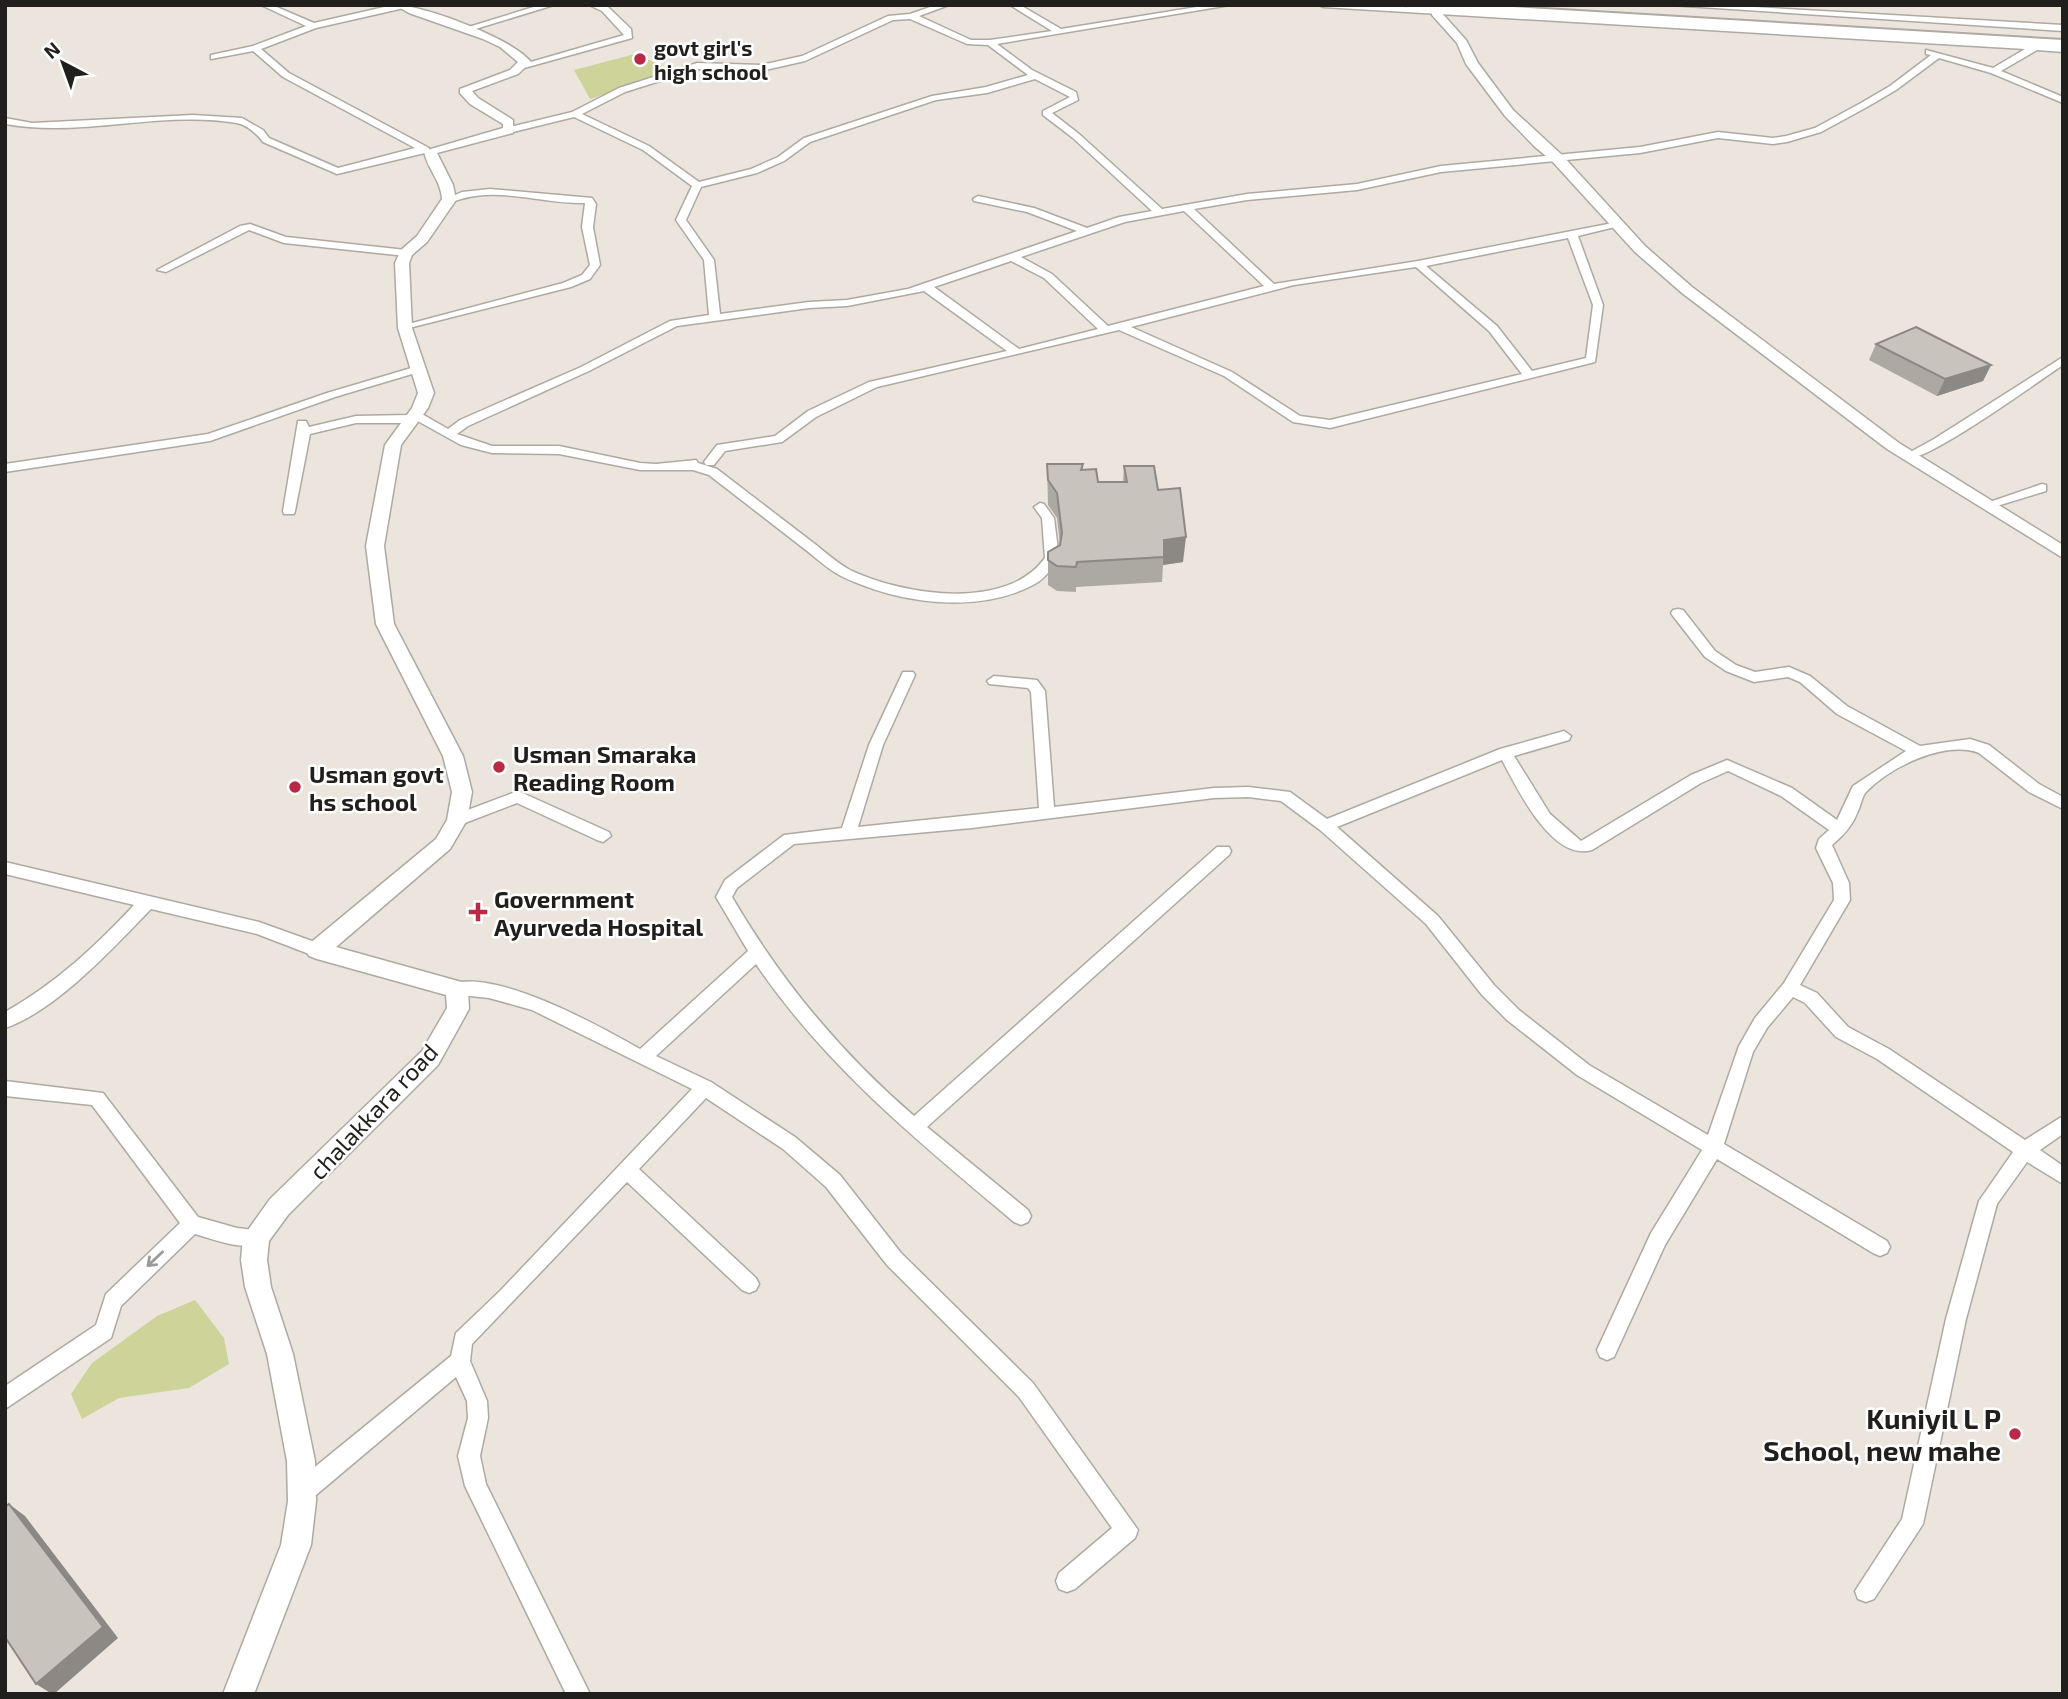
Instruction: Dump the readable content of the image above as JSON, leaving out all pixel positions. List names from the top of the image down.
{
  "streets": {
    "main road": ["chalakkara road"]
  },
  "places": {
    "other": [
      "govt girl's high school",
      "Usman Smaraka Reading Room",
      "Usman govt hs school",
      "Kuniyil L P School, new mahe"
    ],
    "health": ["Government Ayurveda Hospital"]
  },
  "north": "top left"
}
